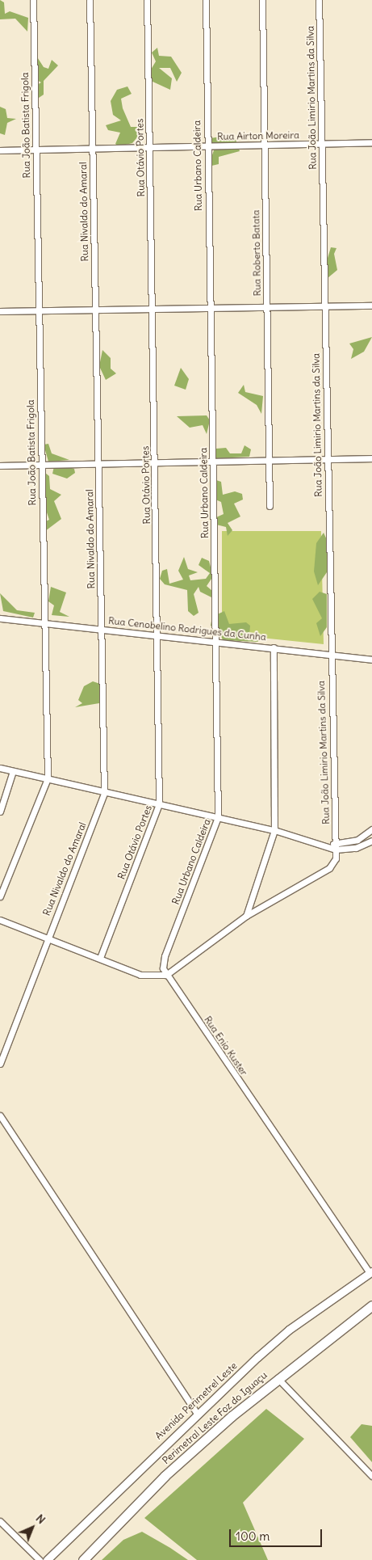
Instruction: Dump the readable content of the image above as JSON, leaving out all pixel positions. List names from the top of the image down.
{
  "streets": {
    "highway": ["Perimetral Leste Foz do Iguaçu"],
    "street": [
      "Rua João Limirio Martins da Silva",
      "Rua João Batista Frigola",
      "Rua Airton Moreira",
      "Rua Otávio Portes",
      "Rua Urbano Caldeira",
      "Rua Nivaldo do Amaral",
      "Rua Roberto Batata",
      "Rua Cenobelino Rodrigues da Cunha",
      "Rua Enio Kuster",
      "Avenida Perimetrel Leste"
    ]
  },
  "crossings": [
    ["Rua João Limirio Martins da Silva", "Rua Airton Moreira"],
    ["Rua João Limirio Martins da Silva", "Rua Cenobelino Rodrigues da Cunha"],
    ["Rua João Batista Frigola", "Rua Airton Moreira"],
    ["Rua João Batista Frigola", "Rua Cenobelino Rodrigues da Cunha"],
    ["Rua Airton Moreira", "Rua Otávio Portes"],
    ["Rua Airton Moreira", "Rua Urbano Caldeira"],
    ["Rua Airton Moreira", "Rua Nivaldo do Amaral"],
    ["Rua Airton Moreira", "Rua Roberto Batata"],
    ["Rua Otávio Portes", "Rua Cenobelino Rodrigues da Cunha"],
    ["Rua Urbano Caldeira", "Rua Cenobelino Rodrigues da Cunha"],
    ["Rua Urbano Caldeira", "Rua Enio Kuster"],
    ["Rua Nivaldo do Amaral", "Rua Cenobelino Rodrigues da Cunha"],
    ["Rua Enio Kuster", "Avenida Perimetrel Leste"]
  ],
  "scale_bar": "100 m",
  "north": "top right"
}
